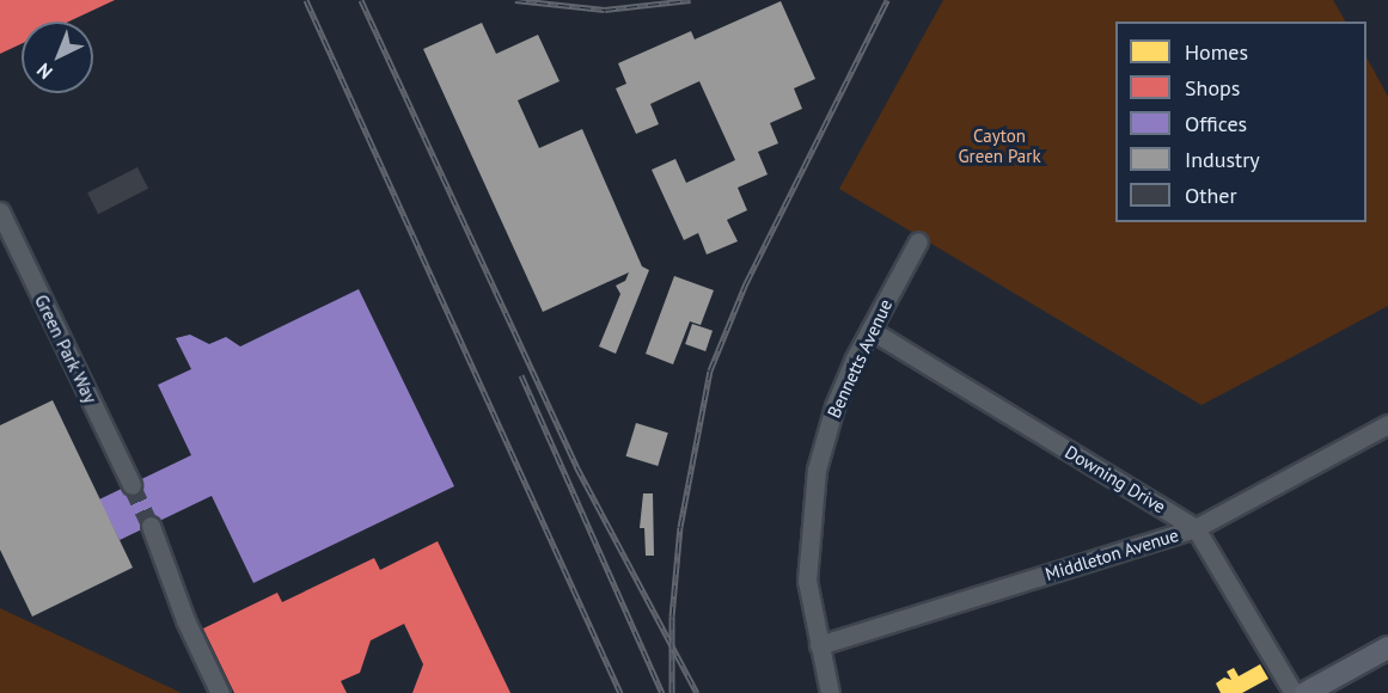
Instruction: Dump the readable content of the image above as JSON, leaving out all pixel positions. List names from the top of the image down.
{
  "streets": {
    "street": [
      "Green Park Way",
      "Bennetts Avenue",
      "Downing Drive",
      "Middleton Avenue"
    ]
  },
  "crossings": [
    ["Bennetts Avenue", "Downing Drive"],
    ["Bennetts Avenue", "Middleton Avenue"],
    ["Downing Drive", "Middleton Avenue"]
  ],
  "parks": ["Cayton Green Park"],
  "legend": [
    "Homes",
    "Shops",
    "Offices",
    "Industry",
    "Other"
  ],
  "north": "bottom left"
}
